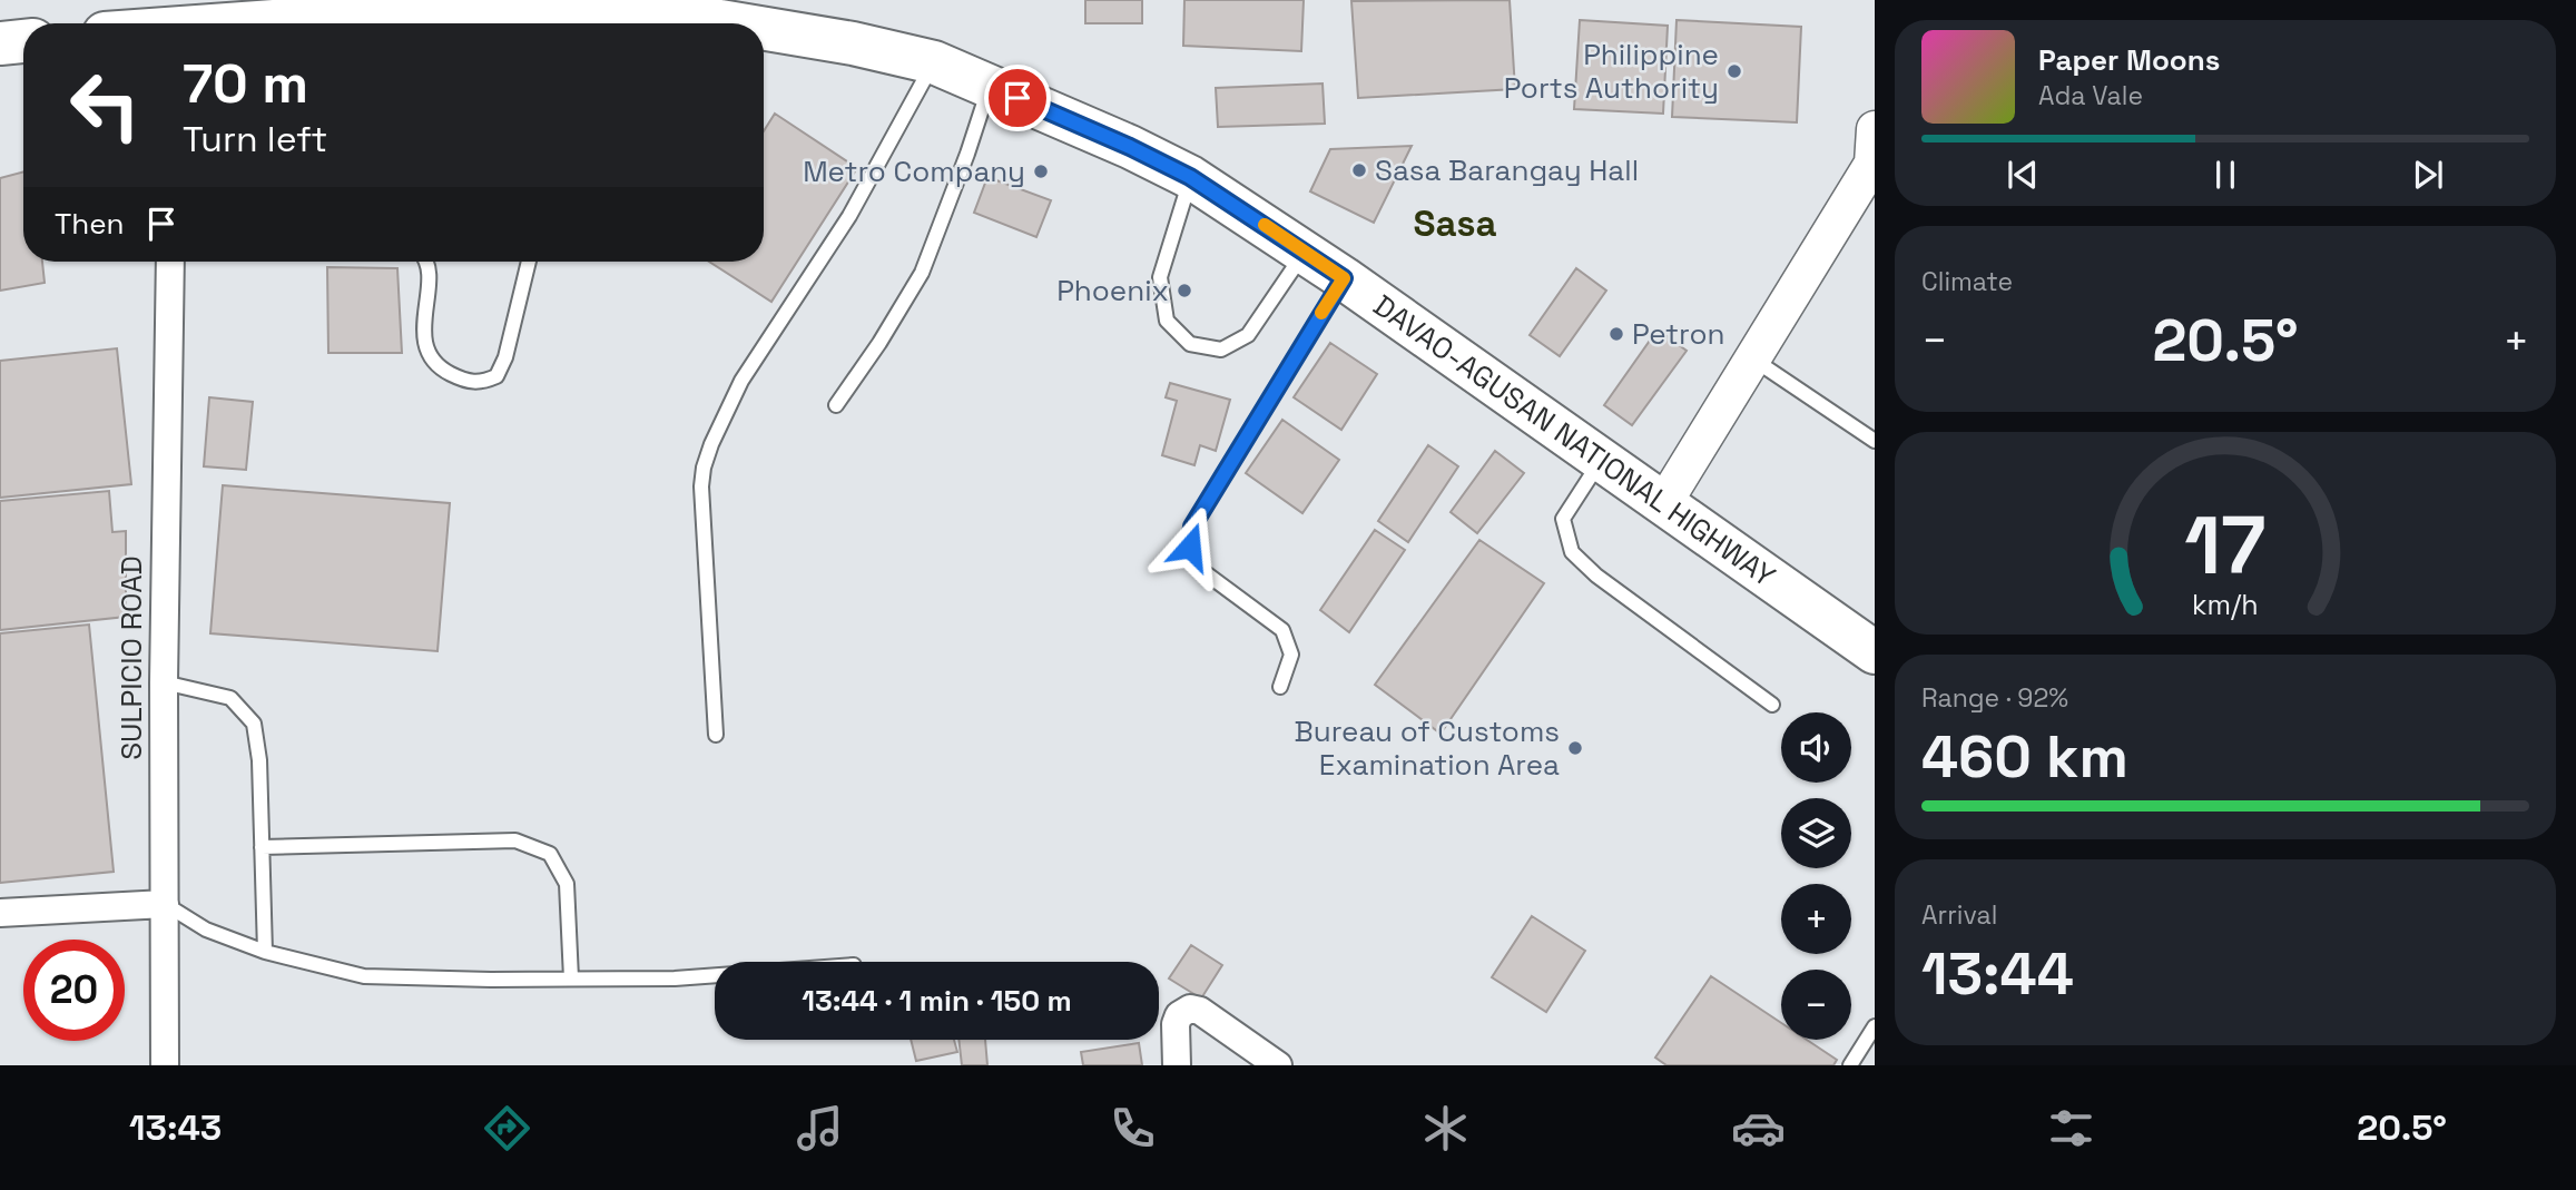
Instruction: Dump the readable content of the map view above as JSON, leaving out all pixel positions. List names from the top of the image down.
{
  "streets": {
    "main road": ["DAVAO-AGUSAN NATIONAL HIGHWAY"],
    "street": ["SULPICIO ROAD"]
  },
  "districts": ["Sasa"],
  "places": [
    "Philippine Ports Authority",
    "Sasa Barangay Hall",
    "Metro Company",
    "Phoenix",
    "Petron",
    "Bureau of Customs Examination Area"
  ],
  "page": {
    "turn": ["70 m", "Turn left"],
    "song": ["Paper Moons", "Ada Vale"],
    "then": "Then",
    "tile": [
      "Climate",
      ["Range · 92%", "460 km"],
      ["Arrival", "13:44"]
    ],
    "heat": ["−", "20.5°", "+"],
    "map_buttons": ["+", "−"],
    "limit": "20",
    "trip": "13:44 · 1 min · 150 m",
    "tabs": ["13:43", "20.5°"],
    "gauge": ["17", "km/h"]
  }
}
